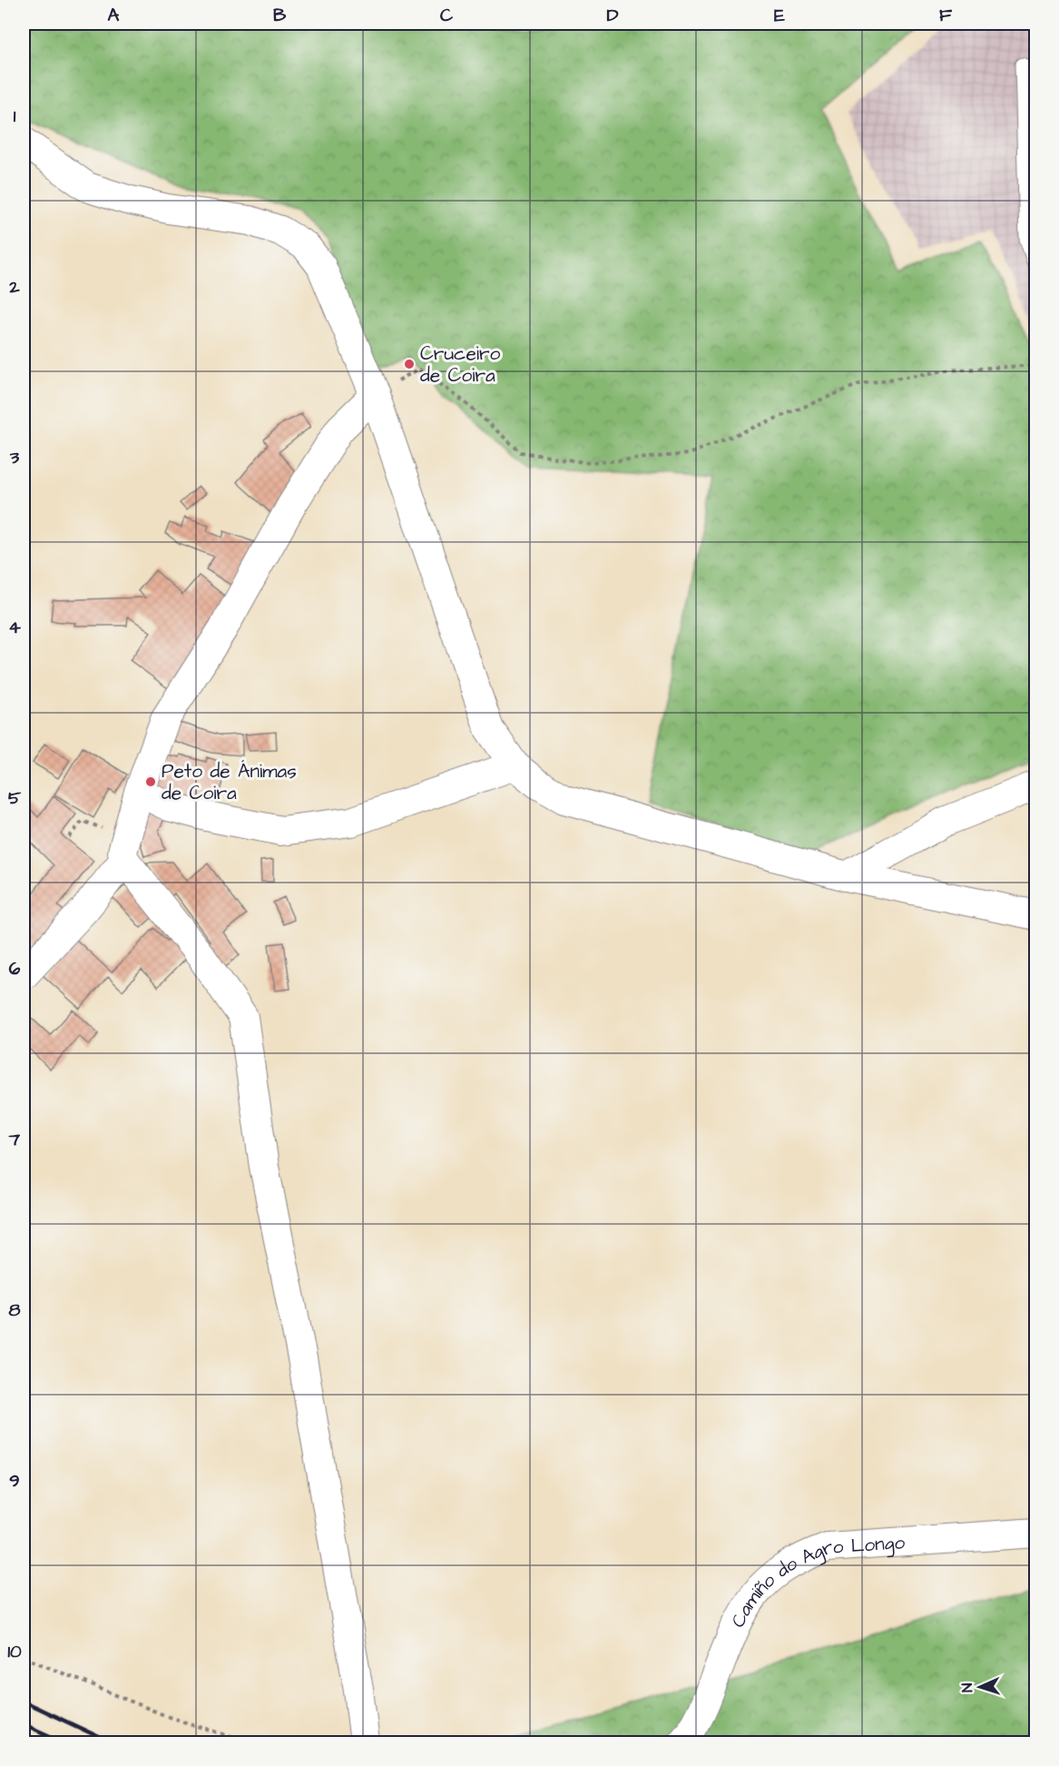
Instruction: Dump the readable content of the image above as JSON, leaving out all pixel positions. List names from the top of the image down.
{
  "streets": {
    "street": ["Camiño do Agro Longo"]
  },
  "places": ["Cruceiro de Coira", "Peto de Ánimas de Coira"],
  "north": "left",
  "grid": {
    "columns": [
      "A",
      "B",
      "C",
      "D",
      "E",
      "F"
    ],
    "rows": [
      "1",
      "2",
      "3",
      "4",
      "5",
      "6",
      "7",
      "8",
      "9",
      "10"
    ]
  }
}
